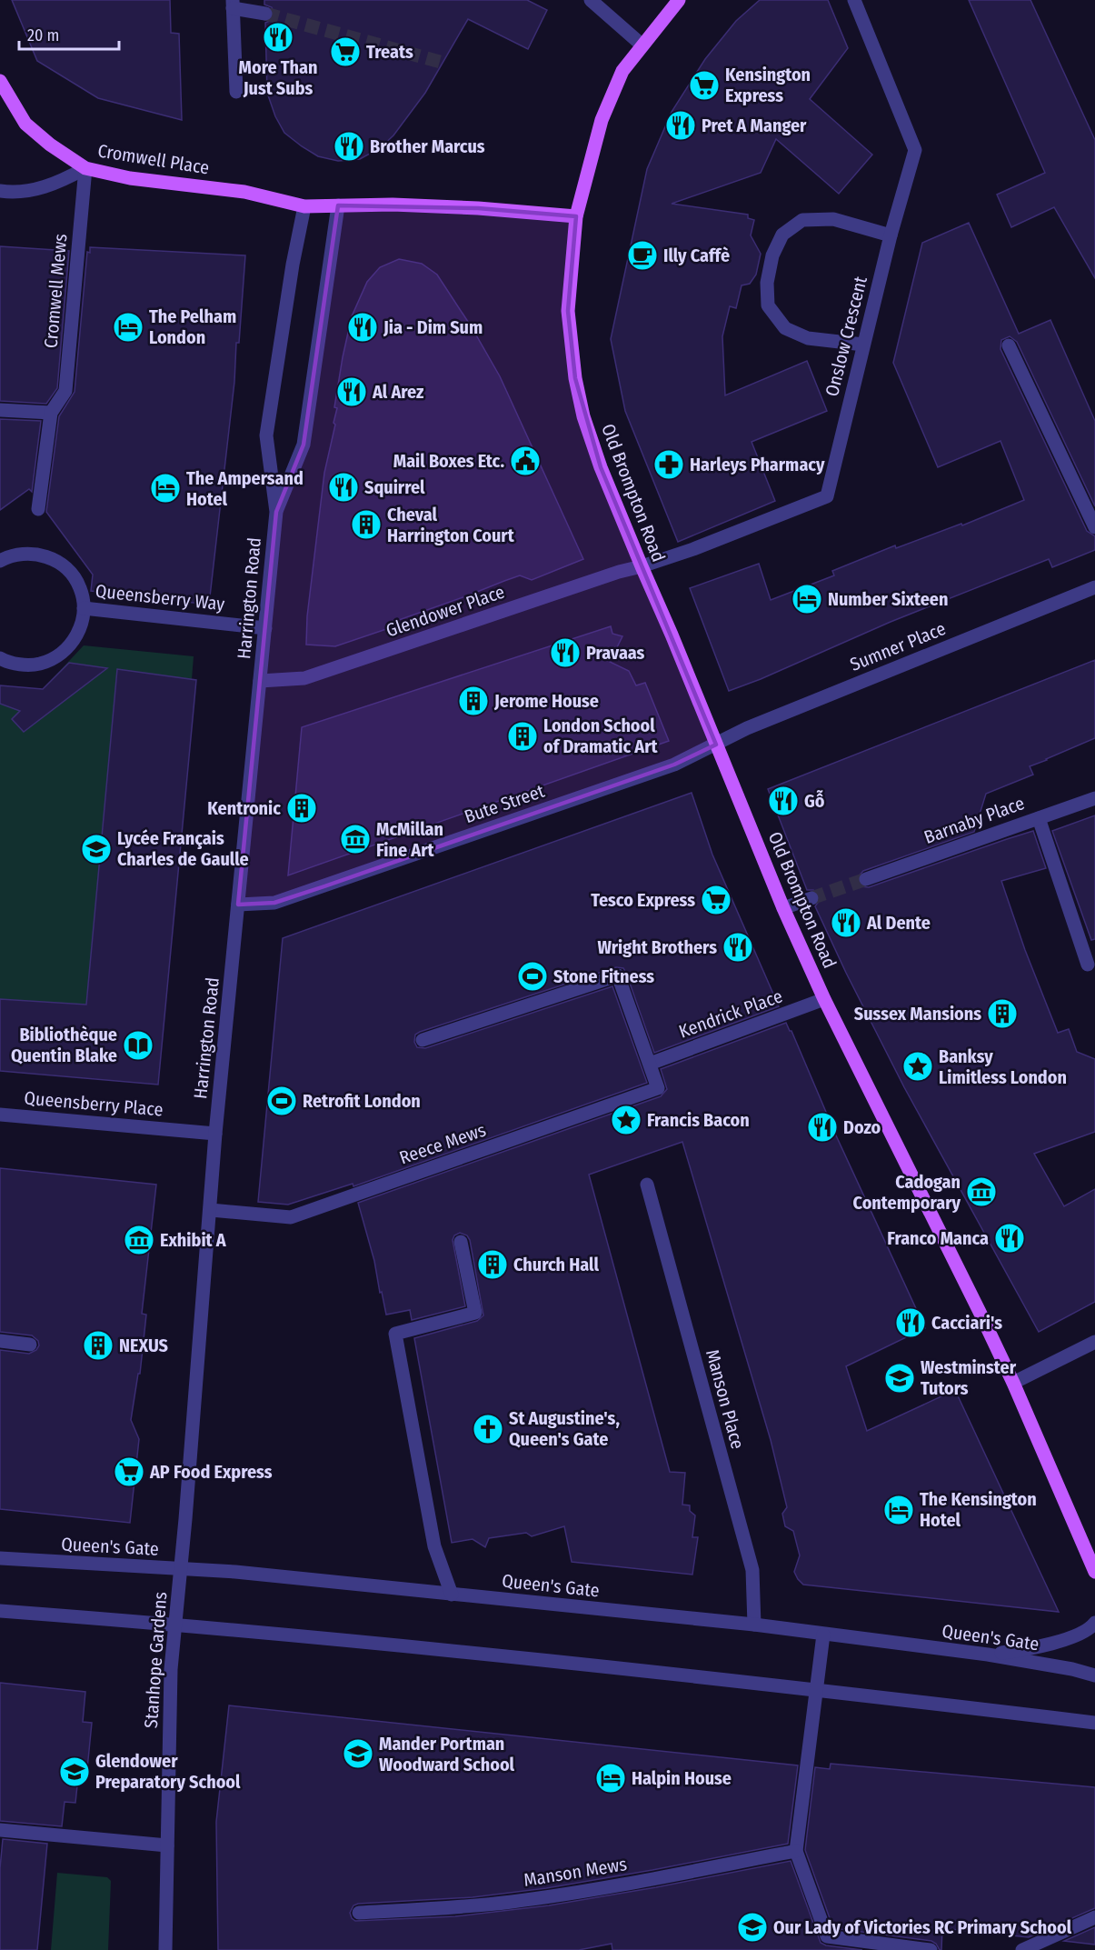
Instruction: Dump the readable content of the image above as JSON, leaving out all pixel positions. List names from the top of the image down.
{
  "streets": {
    "main road": ["Cromwell Place", "Old Brompton Road"],
    "street": [
      "Cromwell Mews",
      "Onslow Crescent",
      "Queensberry Way",
      "Harrington Road",
      "Glendower Place",
      "Sumner Place",
      "Bute Street",
      "Barnaby Place",
      "Kendrick Place",
      "Queensberry Place",
      "Reece Mews",
      "Manson Place",
      "Queen's Gate",
      "Stanhope Gardens",
      "Manson Mews"
    ]
  },
  "crossings": [
    ["Cromwell Place", "Cromwell Mews"],
    ["Cromwell Place", "Harrington Road"],
    ["Onslow Crescent", "Old Brompton Road"],
    ["Onslow Crescent", "Glendower Place"],
    ["Old Brompton Road", "Glendower Place"],
    ["Old Brompton Road", "Sumner Place"],
    ["Old Brompton Road", "Bute Street"],
    ["Old Brompton Road", "Kendrick Place"],
    ["Queensberry Way", "Harrington Road"],
    ["Harrington Road", "Glendower Place"],
    ["Harrington Road", "Bute Street"],
    ["Harrington Road", "Queensberry Place"],
    ["Harrington Road", "Reece Mews"],
    ["Harrington Road", "Queen's Gate"],
    ["Harrington Road", "Stanhope Gardens"],
    ["Sumner Place", "Bute Street"],
    ["Kendrick Place", "Reece Mews"],
    ["Manson Place", "Queen's Gate"],
    ["Queen's Gate", "Stanhope Gardens"]
  ],
  "places": {
    "restaurant": [
      "More Than Just Subs",
      "Pret A Manger",
      "Brother Marcus",
      "Jia - Dim Sum",
      "Al Arez",
      "Squirrel",
      "Pravaas",
      "Gỗ",
      "Al Dente",
      "Wright Brothers",
      "Dozo",
      "Franco Manca",
      "Cacciari's"
    ],
    "supermarket": [
      "Treats",
      "Kensington Express",
      "Tesco Express",
      "AP Food Express"
    ],
    "cafe": ["Illy Caffè"],
    "hotel": [
      "The Pelham London",
      "The Ampersand Hotel",
      "Number Sixteen",
      "The Kensington Hotel",
      "Halpin House"
    ],
    "public building": ["Mail Boxes Etc."],
    "pharmacy": ["Harleys Pharmacy"],
    "building": [
      "Cheval Harrington Court",
      "Jerome House",
      "London School of Dramatic Art",
      "Kentronic",
      "Sussex Mansions",
      "Church Hall",
      "NEXUS"
    ],
    "museum": ["McMillan Fine Art", "Cadogan Contemporary", "Exhibit A"],
    "school or university": [
      "Lycée Français Charles de Gaulle",
      "Westminster Tutors",
      "Mander Portman Woodward School",
      "Glendower Preparatory School",
      "Our Lady of Victories RC Primary School"
    ],
    "sports": ["Stone Fitness", "Retrofit London"],
    "library": ["Bibliothèque Quentin Blake"],
    "place": ["Banksy Limitless London", "Francis Bacon"],
    "church": ["St Augustine's, Queen's Gate"]
  },
  "scale_bar": "20 m"
}
